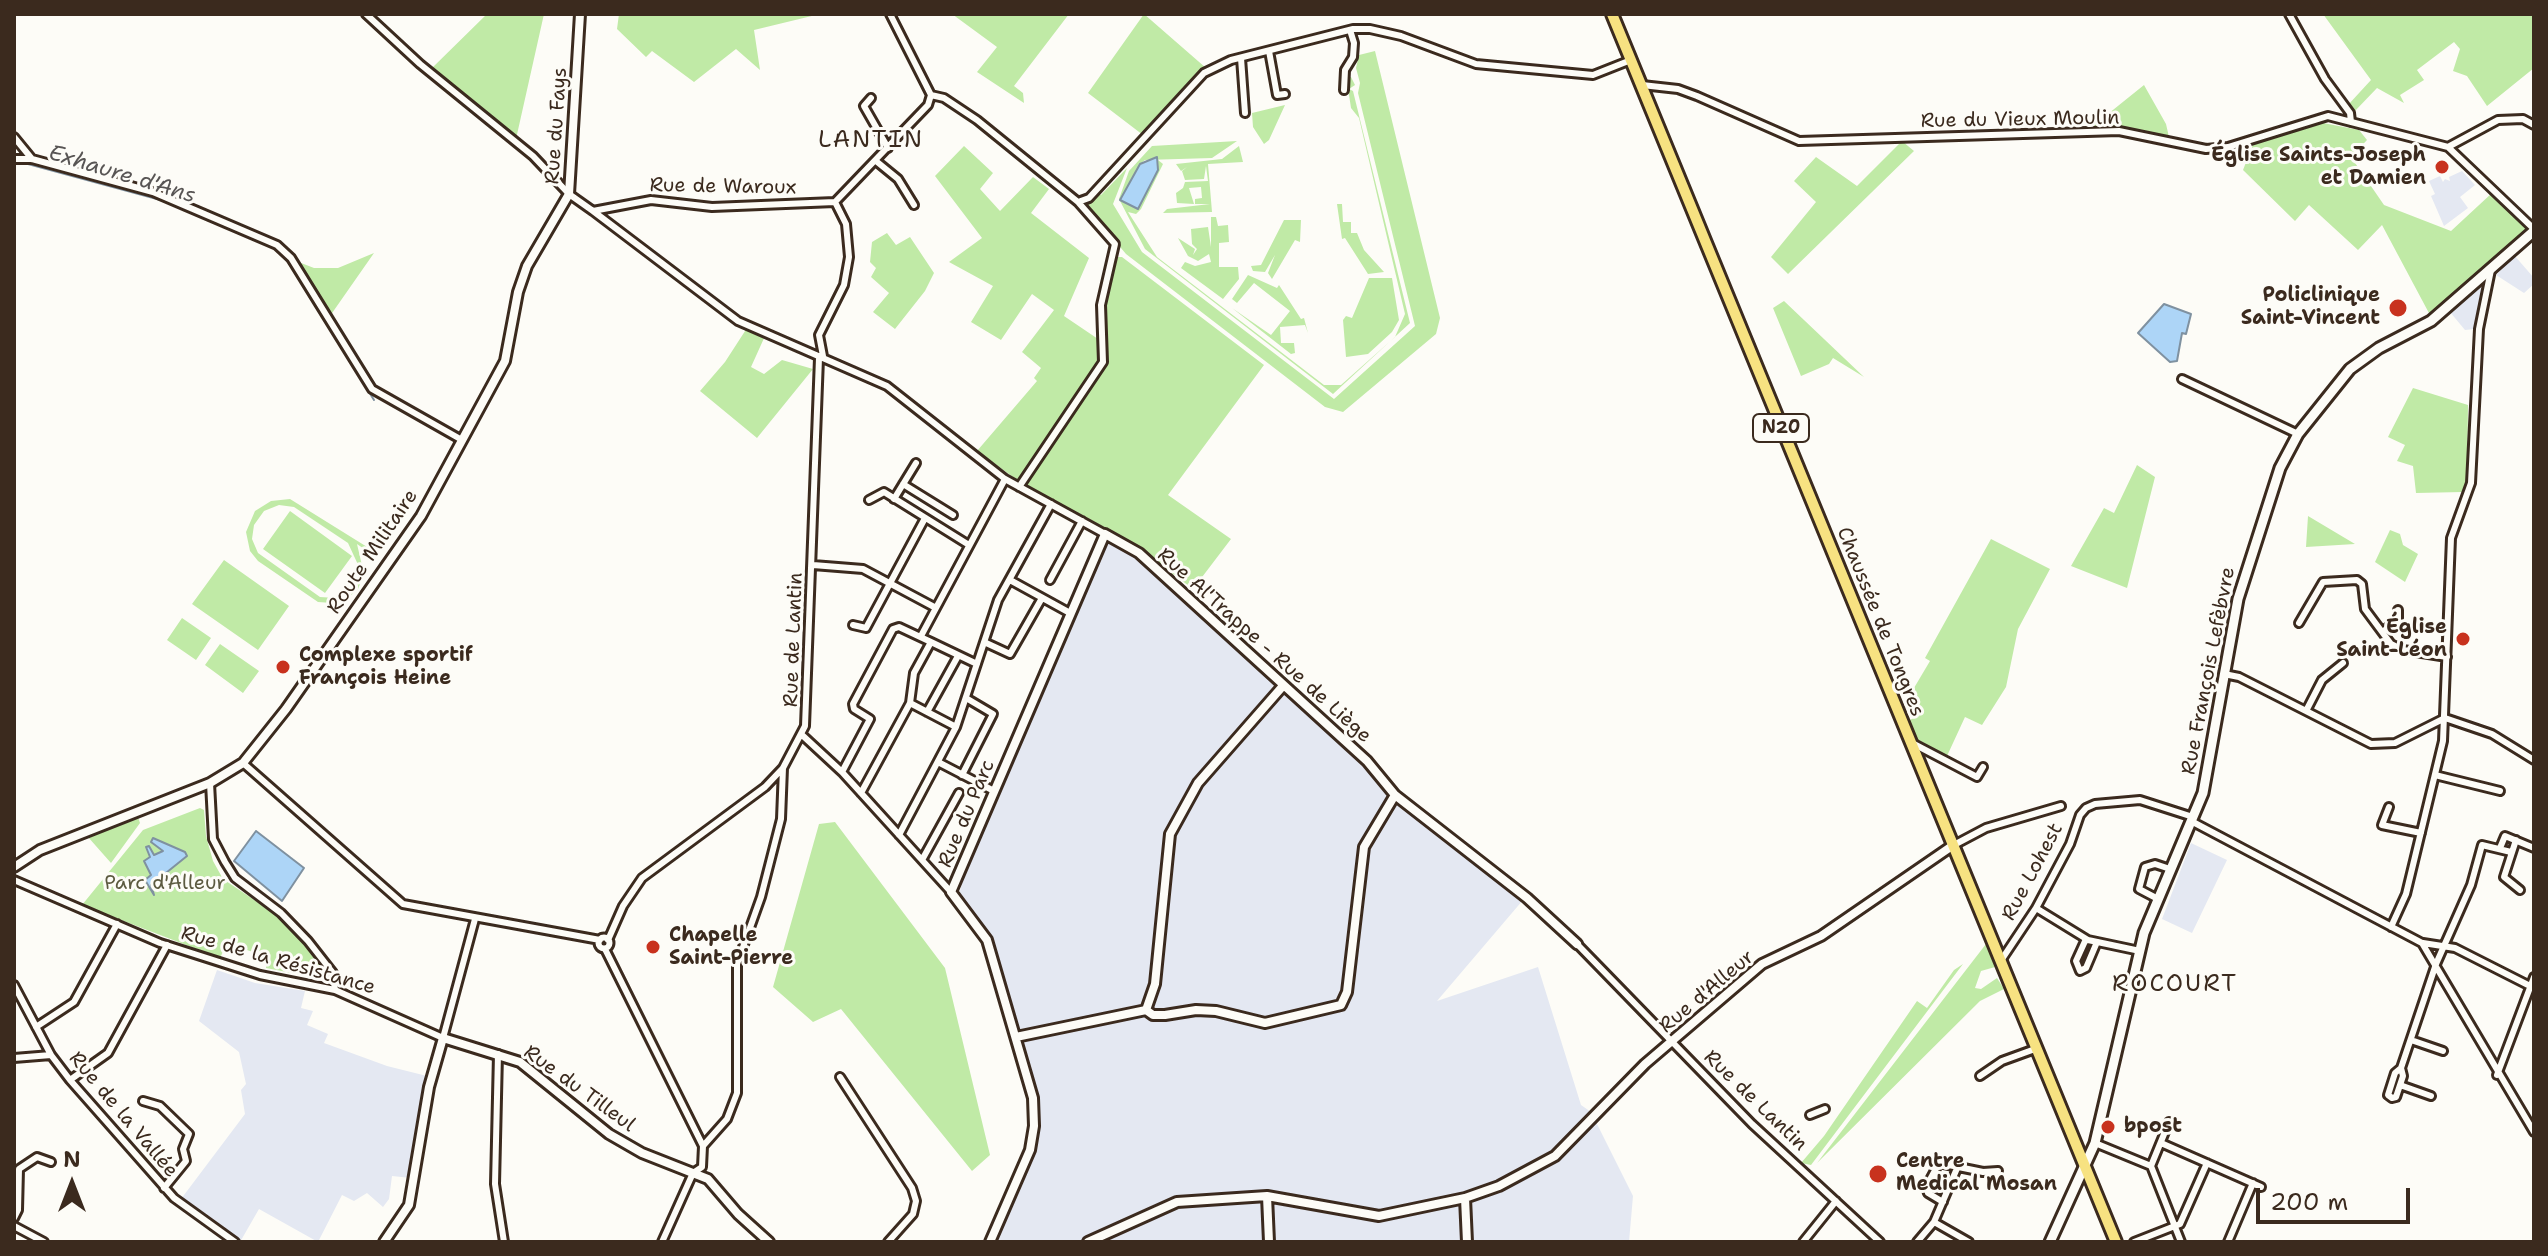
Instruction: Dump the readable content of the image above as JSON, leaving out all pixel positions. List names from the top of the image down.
{
  "streets": {
    "main road": ["N20", "Chaussée de Tongres", "Rue François Lefèbvre"],
    "street": [
      "Rue du Vieux Moulin",
      "Rue du Fays",
      "Rue de Waroux",
      "Route Militaire",
      "Rue de Lantin",
      "Rue Al'Trappe - Rue de Liège",
      "Rue du Parc",
      "Rue Lohest",
      "Rue de la Résistance",
      "Rue d'Alleur",
      "Rue du Tilleul",
      "Rue de la Vallée"
    ]
  },
  "crossings": [
    ["Rue du Vieux Moulin", "Chaussée de Tongres"],
    ["Rue du Fays", "Route Militaire"],
    ["Rue de Waroux", "Rue de Lantin"],
    ["Rue de Waroux", "Rue Al'Trappe - Rue de Liège"],
    ["Chaussée de Tongres", "Rue François Lefèbvre"],
    ["Chaussée de Tongres", "Rue Lohest"],
    ["Chaussée de Tongres", "Rue d'Alleur"],
    ["Rue de Lantin", "Rue Al'Trappe - Rue de Liège"],
    ["Rue de Lantin", "Rue d'Alleur"],
    ["Rue Al'Trappe - Rue de Liège", "Rue du Parc"],
    ["Rue François Lefèbvre", "Rue Lohest"],
    ["Rue de la Résistance", "Rue du Tilleul"]
  ],
  "districts": ["LANTIN", "ROCOURT"],
  "water": ["Exhaure d'Ans"],
  "parks": ["Parc d'Alleur"],
  "places": [
    "Église Saints-Joseph et Damien",
    "Policlinique Saint-Vincent",
    "Église Saint-Léon",
    "Complexe sportif François Heine",
    "Chapelle Saint-Pierre",
    "bpost",
    "Centre Medical Mosan"
  ],
  "scale_bar": "200 m",
  "north": "top"
}
